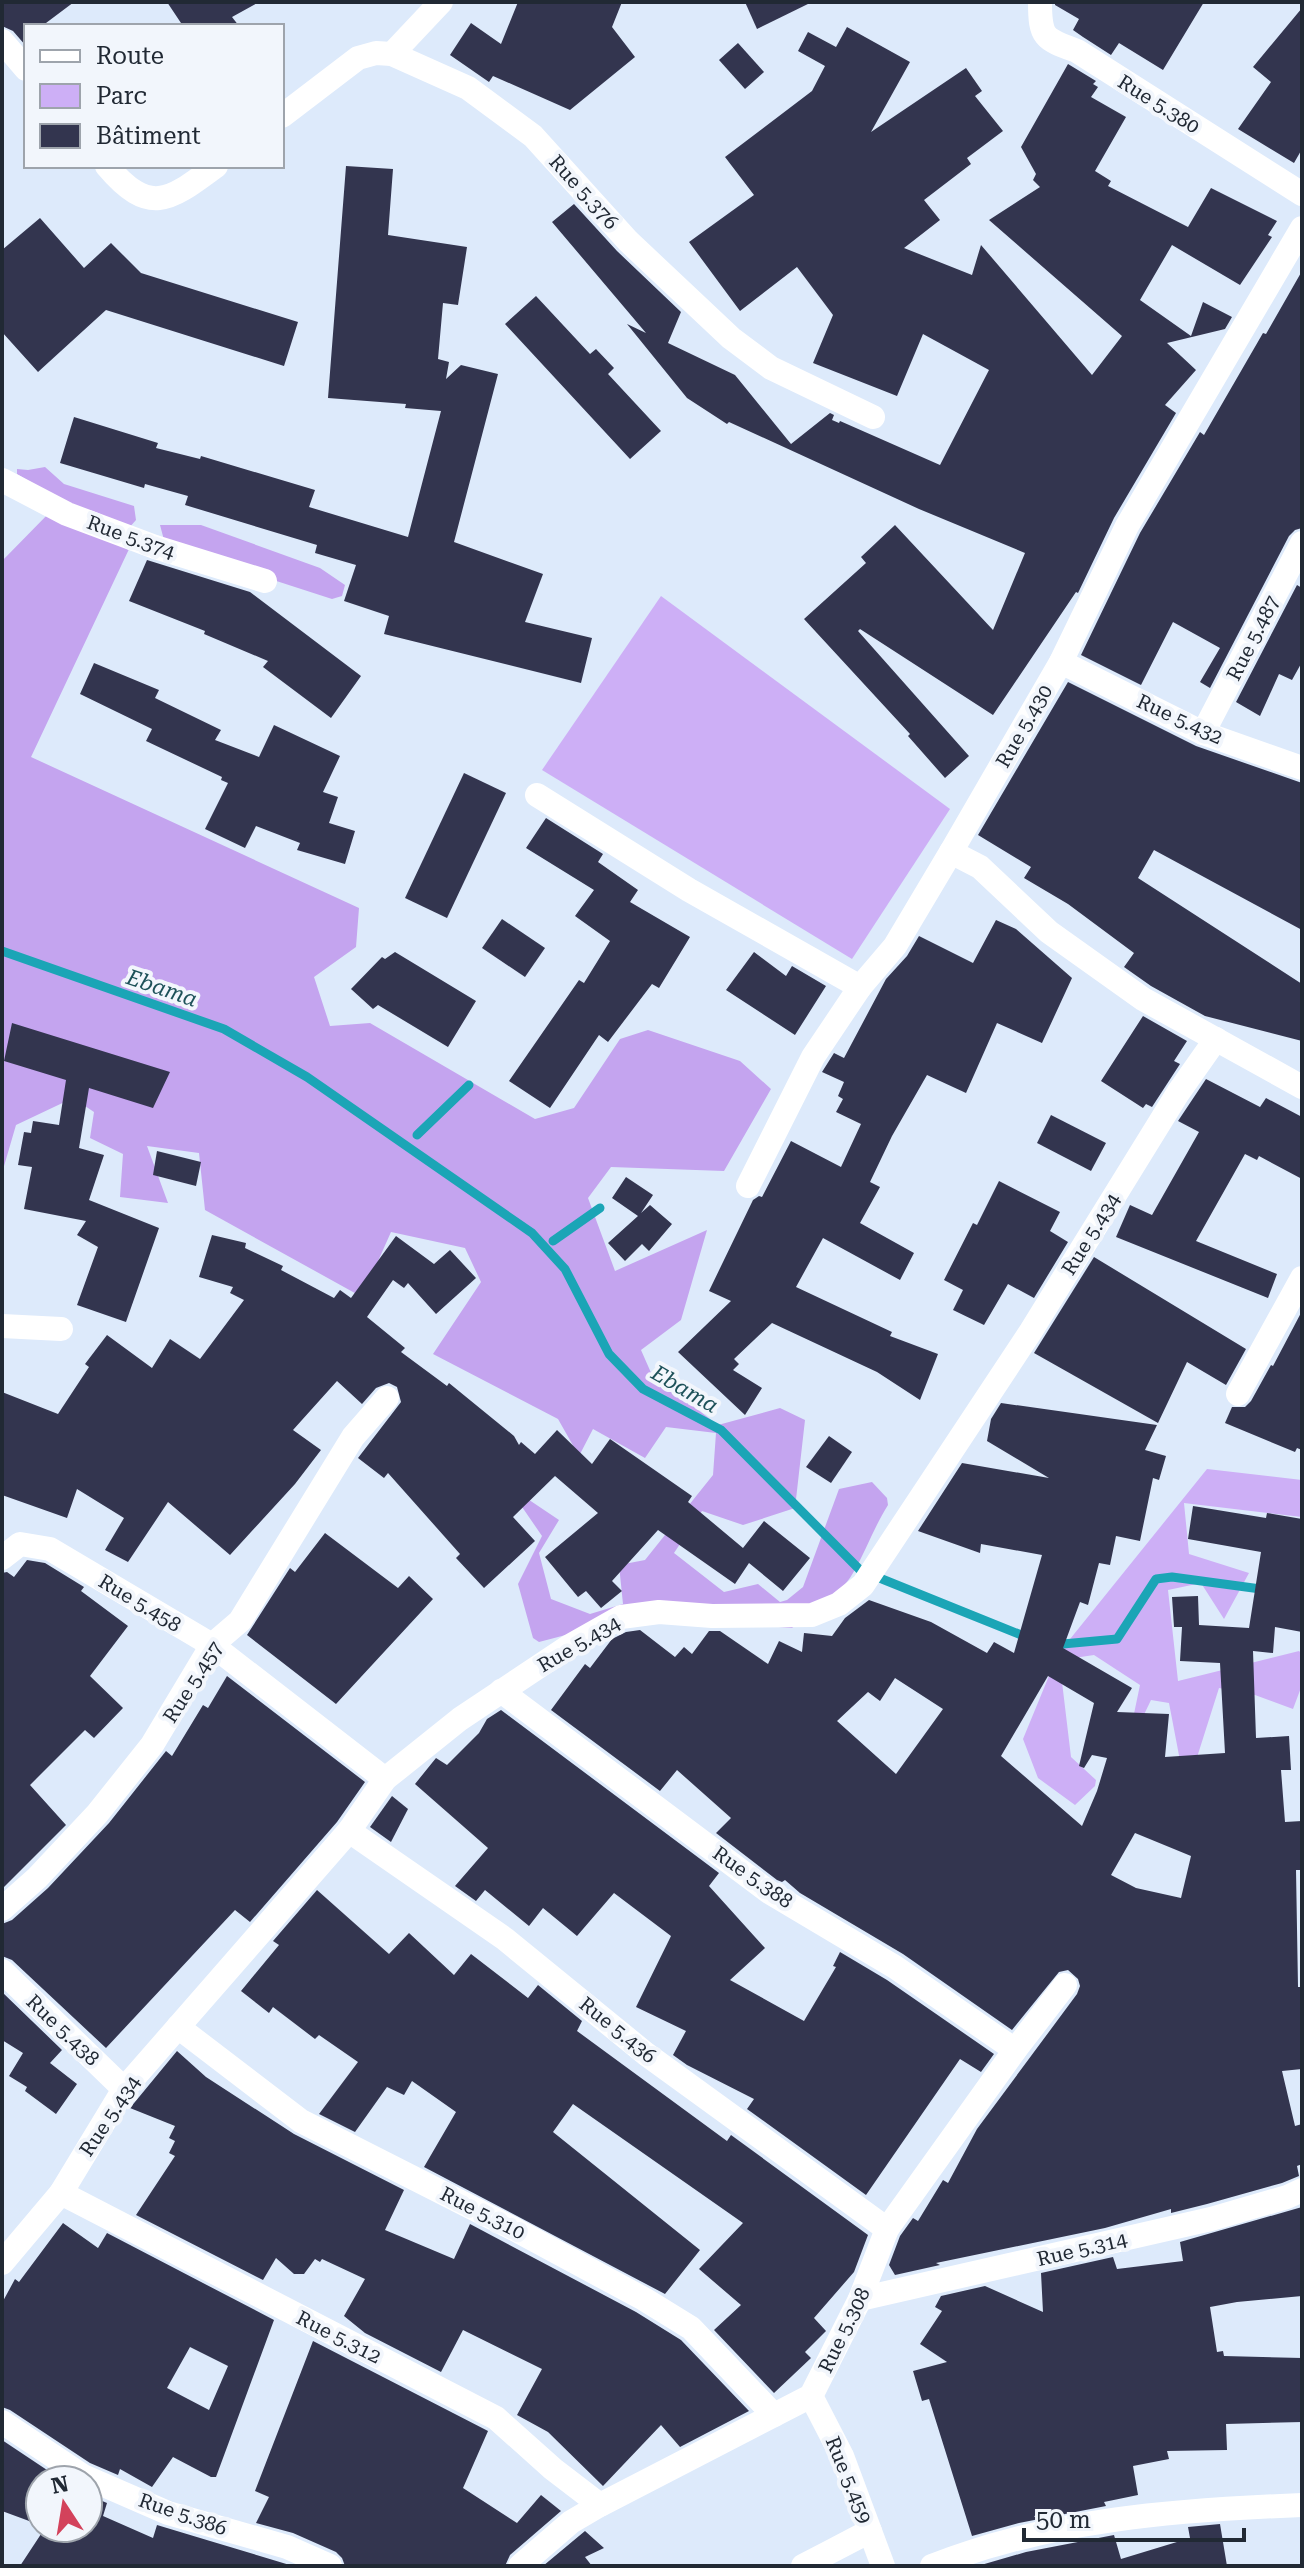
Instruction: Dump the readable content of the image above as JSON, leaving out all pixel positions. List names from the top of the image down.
{
  "streets": {
    "street": [
      "Rue 5.380",
      "Rue 5.376",
      "Rue 5.374",
      "Rue 5.487",
      "Rue 5.432",
      "Rue 5.430",
      "Rue 5.434",
      "Rue 5.458",
      "Rue 5.457",
      "Rue 5.388",
      "Rue 5.438",
      "Rue 5.436",
      "Rue 5.310",
      "Rue 5.314",
      "Rue 5.308",
      "Rue 5.312",
      "Rue 5.459",
      "Rue 5.386"
    ]
  },
  "crossings": [
    ["Rue 5.487", "Rue 5.432"],
    ["Rue 5.432", "Rue 5.430"],
    ["Rue 5.434", "Rue 5.458"],
    ["Rue 5.434", "Rue 5.388"],
    ["Rue 5.434", "Rue 5.438"],
    ["Rue 5.434", "Rue 5.436"],
    ["Rue 5.434", "Rue 5.310"],
    ["Rue 5.434", "Rue 5.312"],
    ["Rue 5.458", "Rue 5.457"],
    ["Rue 5.388", "Rue 5.308"],
    ["Rue 5.436", "Rue 5.308"],
    ["Rue 5.310", "Rue 5.308"],
    ["Rue 5.314", "Rue 5.308"],
    ["Rue 5.308", "Rue 5.312"],
    ["Rue 5.308", "Rue 5.459"]
  ],
  "water": ["Ebama"],
  "legend": ["Route", "Parc", "Bâtiment"],
  "scale_bar": "50 m",
  "north": "top"
}
